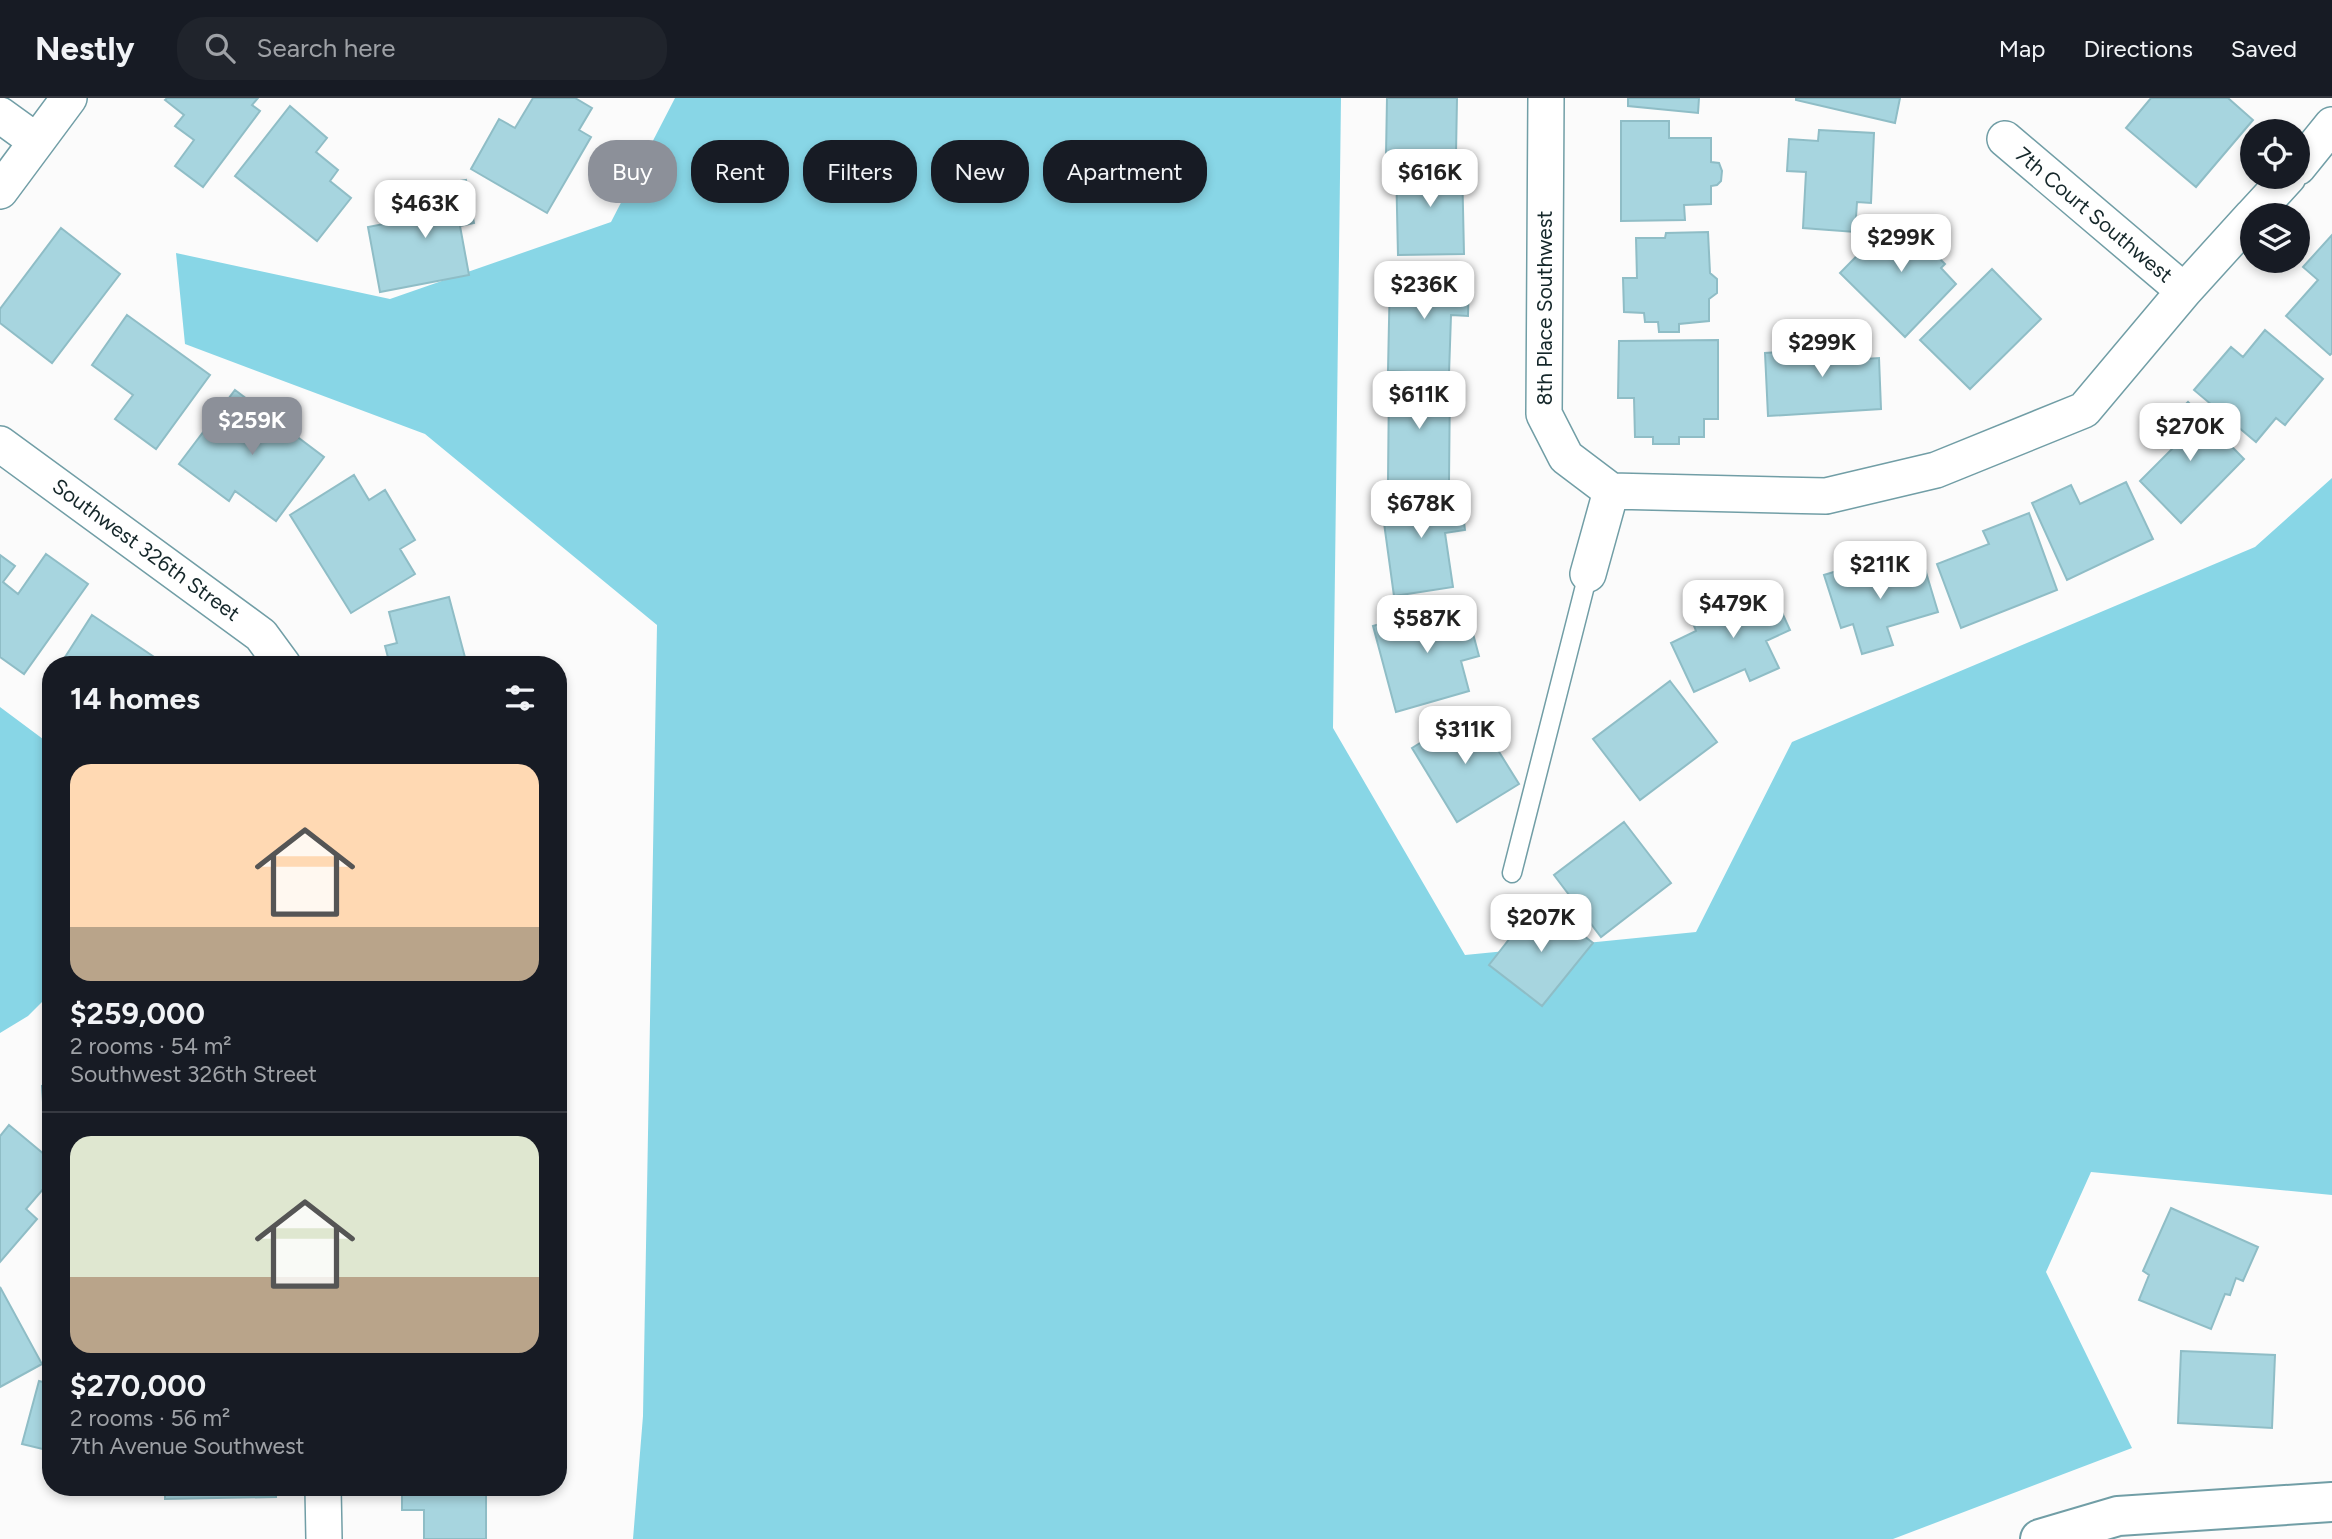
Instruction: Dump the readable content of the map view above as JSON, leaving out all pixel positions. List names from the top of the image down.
{
  "streets": {
    "street": ["7th Court Southwest", "8th Place Southwest", "Southwest 326th Street"]
  },
  "page": {
    "header": "Nestly",
    "search": "Search here",
    "nav": ["Map", "Directions", "Saved"],
    "chip": [
      "Buy",
      "Rent",
      "Filters",
      "New",
      "Apartment"
    ],
    "price": [
      "$616K",
      "$463K",
      "$299K",
      "$236K",
      "$299K",
      "$611K",
      "$259K",
      "$270K",
      "$678K",
      "$211K",
      "$479K",
      "$587K",
      "$311K",
      "$207K"
    ],
    "heading": "14 homes",
    "list": [
      {
        "name": "$259,000",
        "note": "2 rooms · 54 m² · Southwest 326th Street"
      },
      {
        "name": "$270,000",
        "note": "2 rooms · 56 m² · 7th Avenue Southwest"
      }
    ]
  }
}
